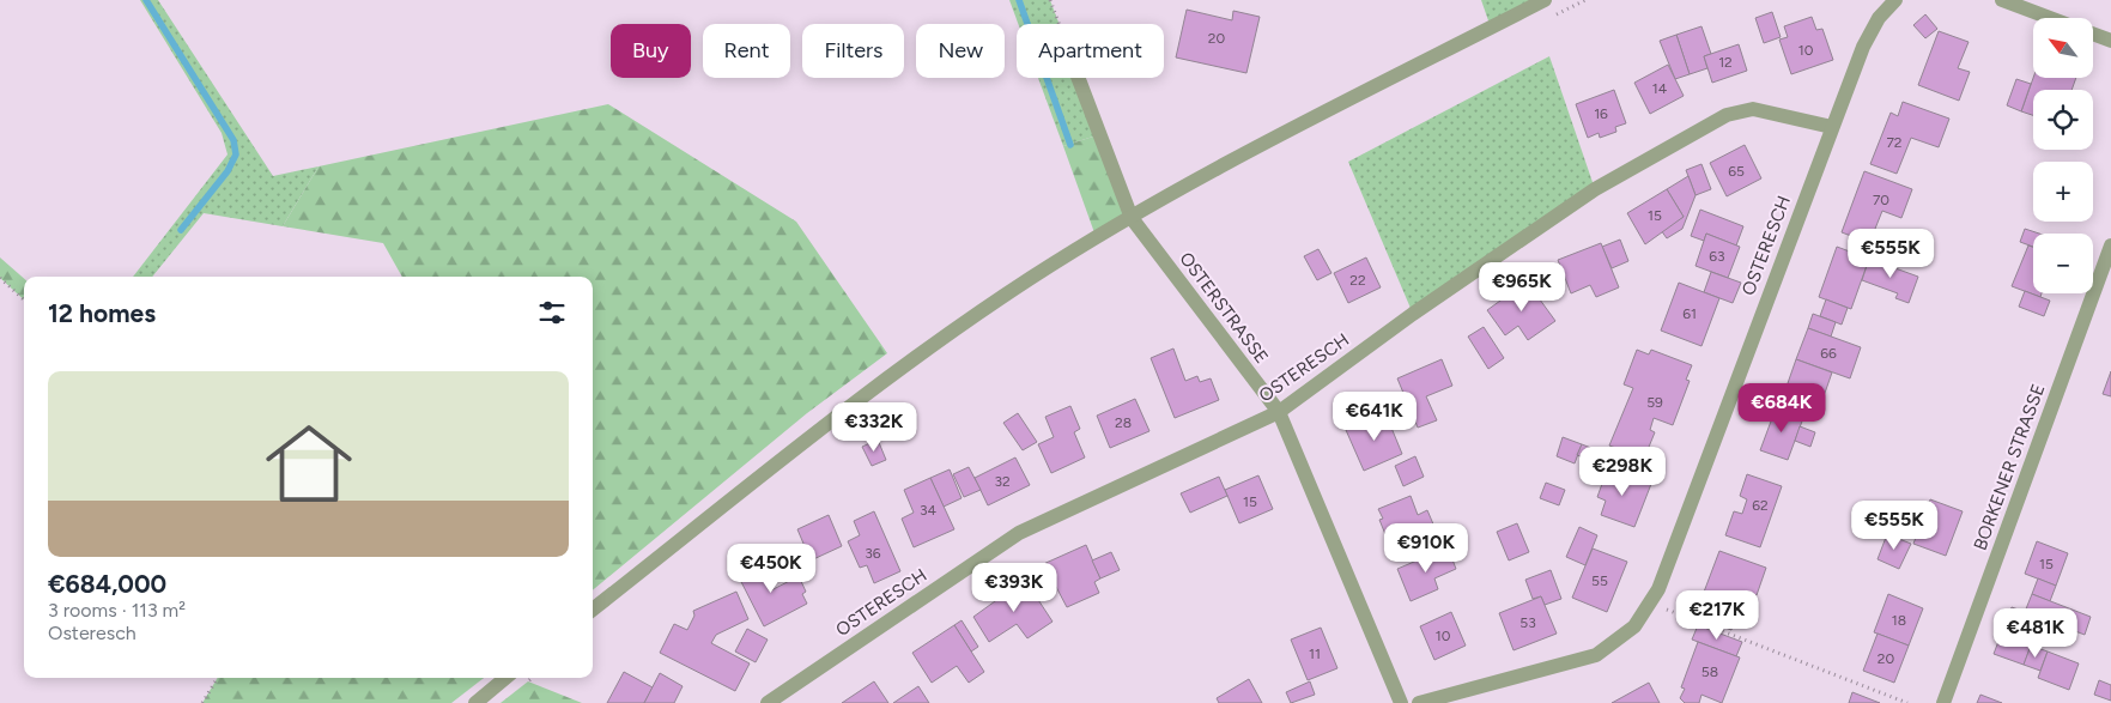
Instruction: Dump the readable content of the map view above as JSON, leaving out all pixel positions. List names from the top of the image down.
{
  "streets": {
    "street": ["OSTERESCH", "OSTERSTRASSE", "BORKENER STRASSE"]
  },
  "crossings": [
    ["OSTERESCH", "OSTERSTRASSE"]
  ],
  "house_numbers": [
    "20",
    "10",
    "12",
    "14",
    "16",
    "72",
    "65",
    "70",
    "15",
    "63",
    "22",
    "61",
    "66",
    "59",
    "28",
    "32",
    "15",
    "62",
    "34",
    "36",
    "15",
    "55",
    "18",
    "53",
    "10",
    "11",
    "20",
    "58"
  ],
  "north": "top left",
  "page": {
    "map_buttons": ["+", "−"],
    "chip": [
      "Buy",
      "Rent",
      "Filters",
      "New",
      "Apartment"
    ],
    "price": [
      "€555K",
      "€965K",
      "€684K",
      "€641K",
      "€332K",
      "€298K",
      "€555K",
      "€910K",
      "€450K",
      "€393K",
      "€217K",
      "€481K"
    ],
    "heading": "12 homes",
    "list": [
      {
        "name": "€684,000",
        "note": "3 rooms · 113 m² · Osteresch"
      }
    ]
  }
}
